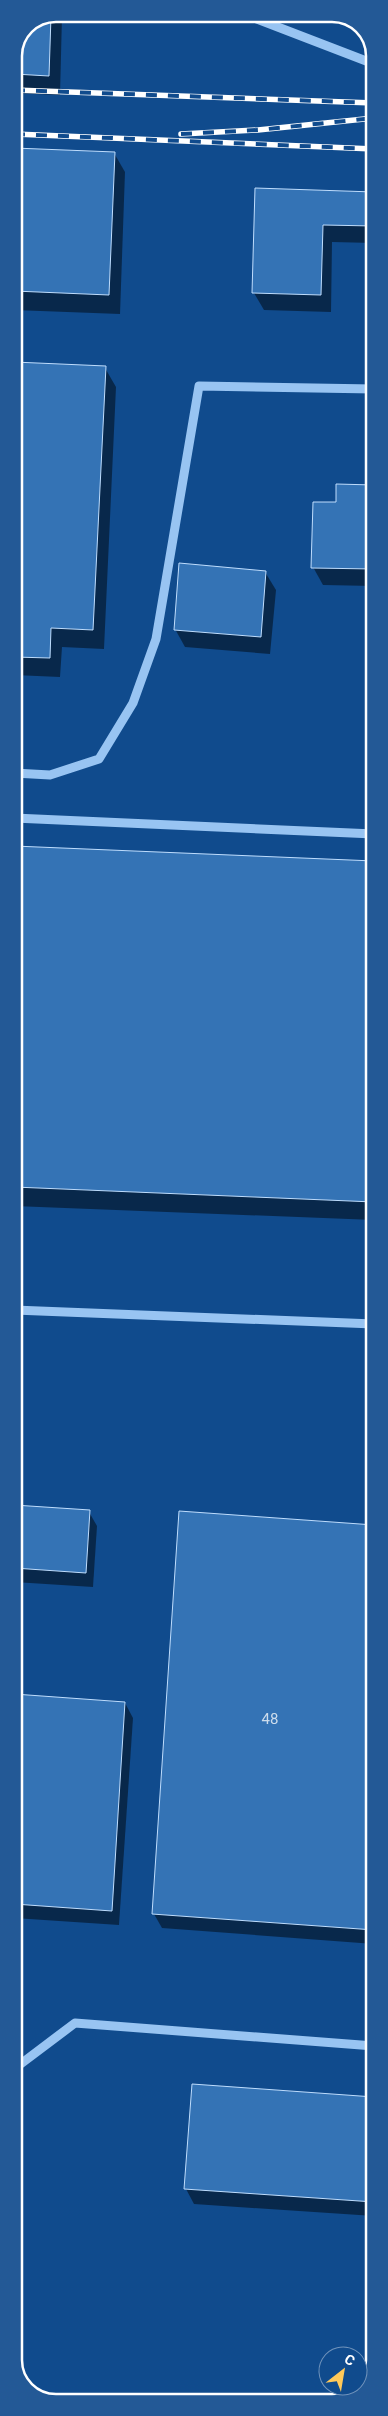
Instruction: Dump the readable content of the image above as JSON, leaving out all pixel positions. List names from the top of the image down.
{
  "house_numbers": ["48"],
  "north": "top right"
}
